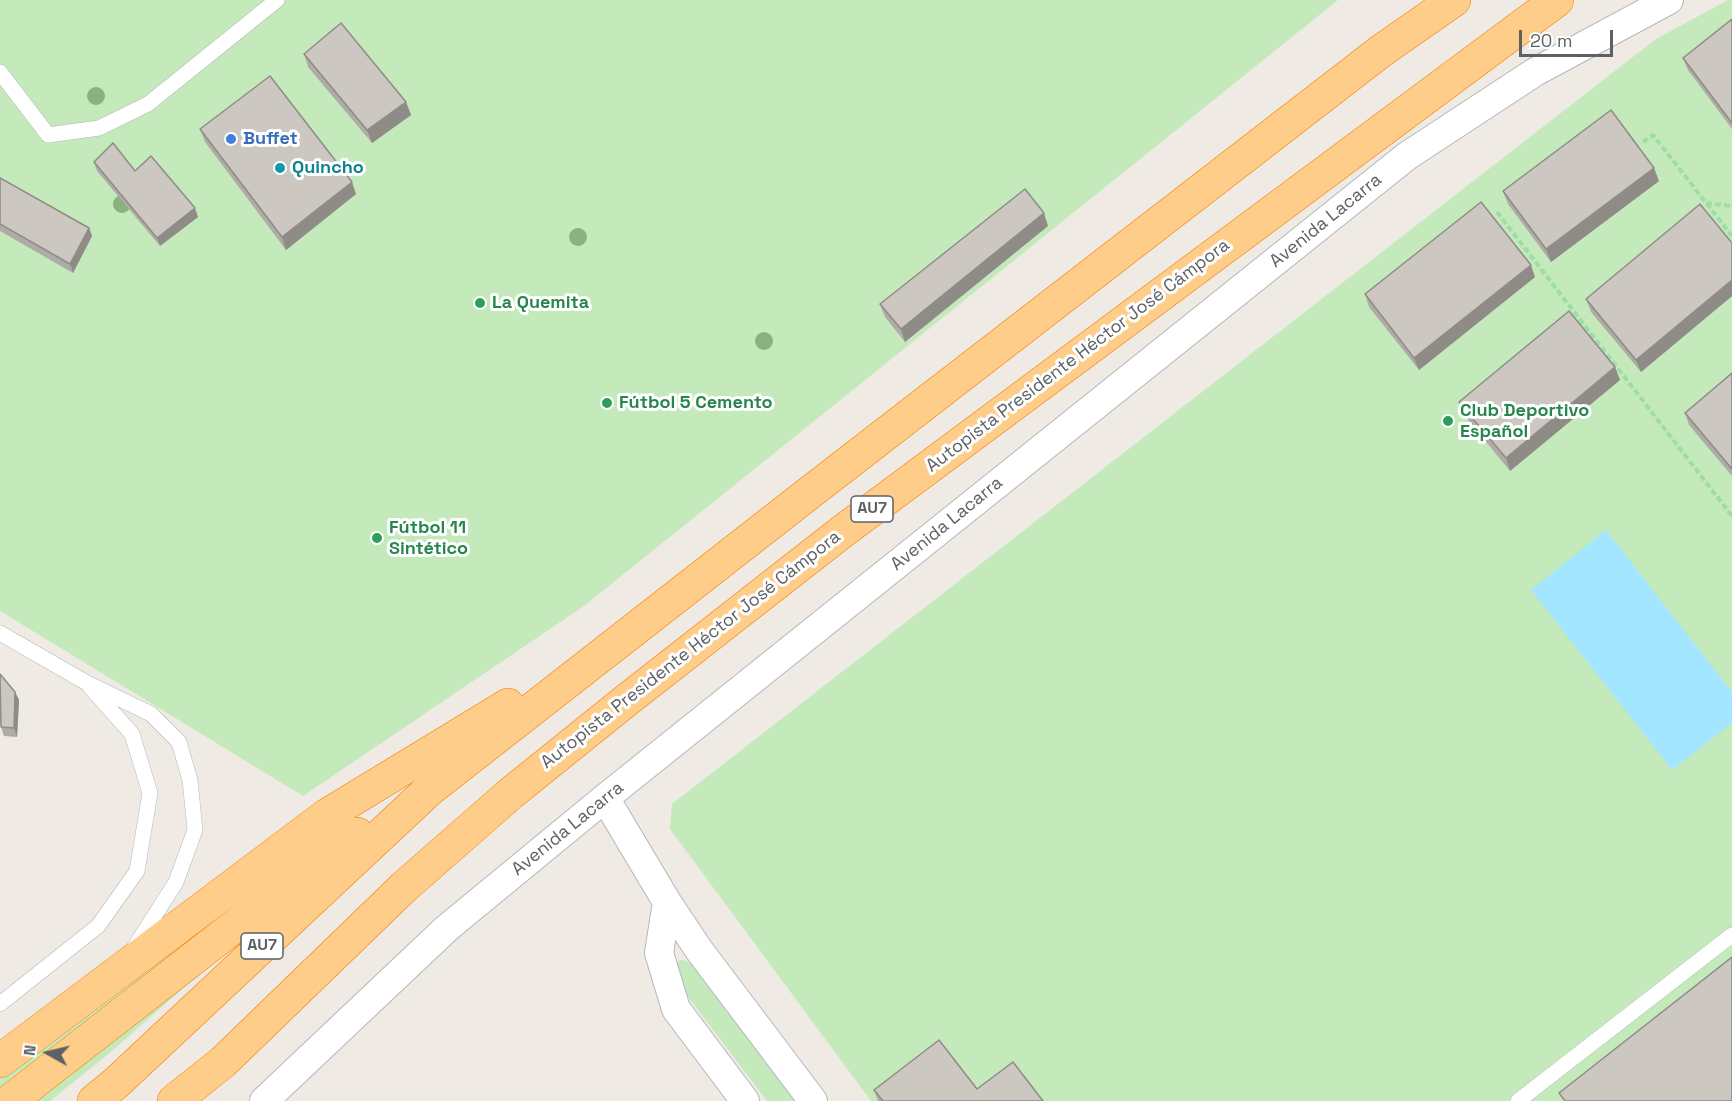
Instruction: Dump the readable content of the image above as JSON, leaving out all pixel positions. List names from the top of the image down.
{
  "streets": {
    "highway": ["Autopista Presidente Héctor José Cámpora", "AU7"],
    "street": ["Avenida Lacarra"]
  },
  "places": [
    "Buffet",
    "Quincho",
    "La Quemita",
    "Fútbol 5 Cemento",
    "Club Deportivo Español",
    "Fútbol 11 Sintético"
  ],
  "scale_bar": "20 m",
  "north": "left"
}
